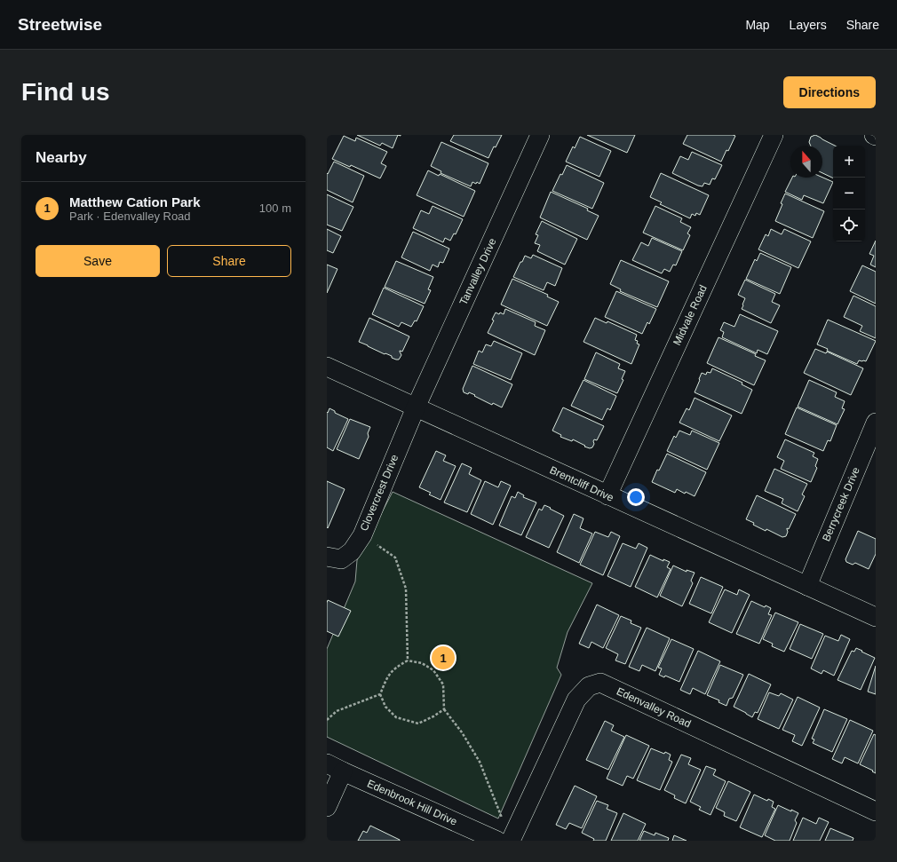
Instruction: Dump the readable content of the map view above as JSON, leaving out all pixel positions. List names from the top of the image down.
{
  "streets": {
    "street": [
      "Tanvalley Drive",
      "Midvale Road",
      "Brentcliff Drive",
      "Clovercrest Drive",
      "Berrycreek Drive",
      "Edenvalley Road",
      "Edenbrook Hill Drive"
    ]
  },
  "crossings": [
    ["Tanvalley Drive", "Brentcliff Drive"],
    ["Tanvalley Drive", "Clovercrest Drive"],
    ["Midvale Road", "Brentcliff Drive"],
    ["Brentcliff Drive", "Clovercrest Drive"],
    ["Brentcliff Drive", "Berrycreek Drive"]
  ],
  "north": "top",
  "page": {
    "header": "Streetwise",
    "nav": ["Map", "Layers", "Share"],
    "buttons": [
      "Directions",
      ["Save", "Share"]
    ],
    "title": "Find us",
    "heading": "Nearby",
    "map_buttons": ["+", "−"],
    "list": [
      {
        "mark": "1",
        "name": "Matthew Cation Park",
        "note": "Park · Edenvalley Road",
        "value": "100 m"
      }
    ],
    "pins": "1"
  }
}
